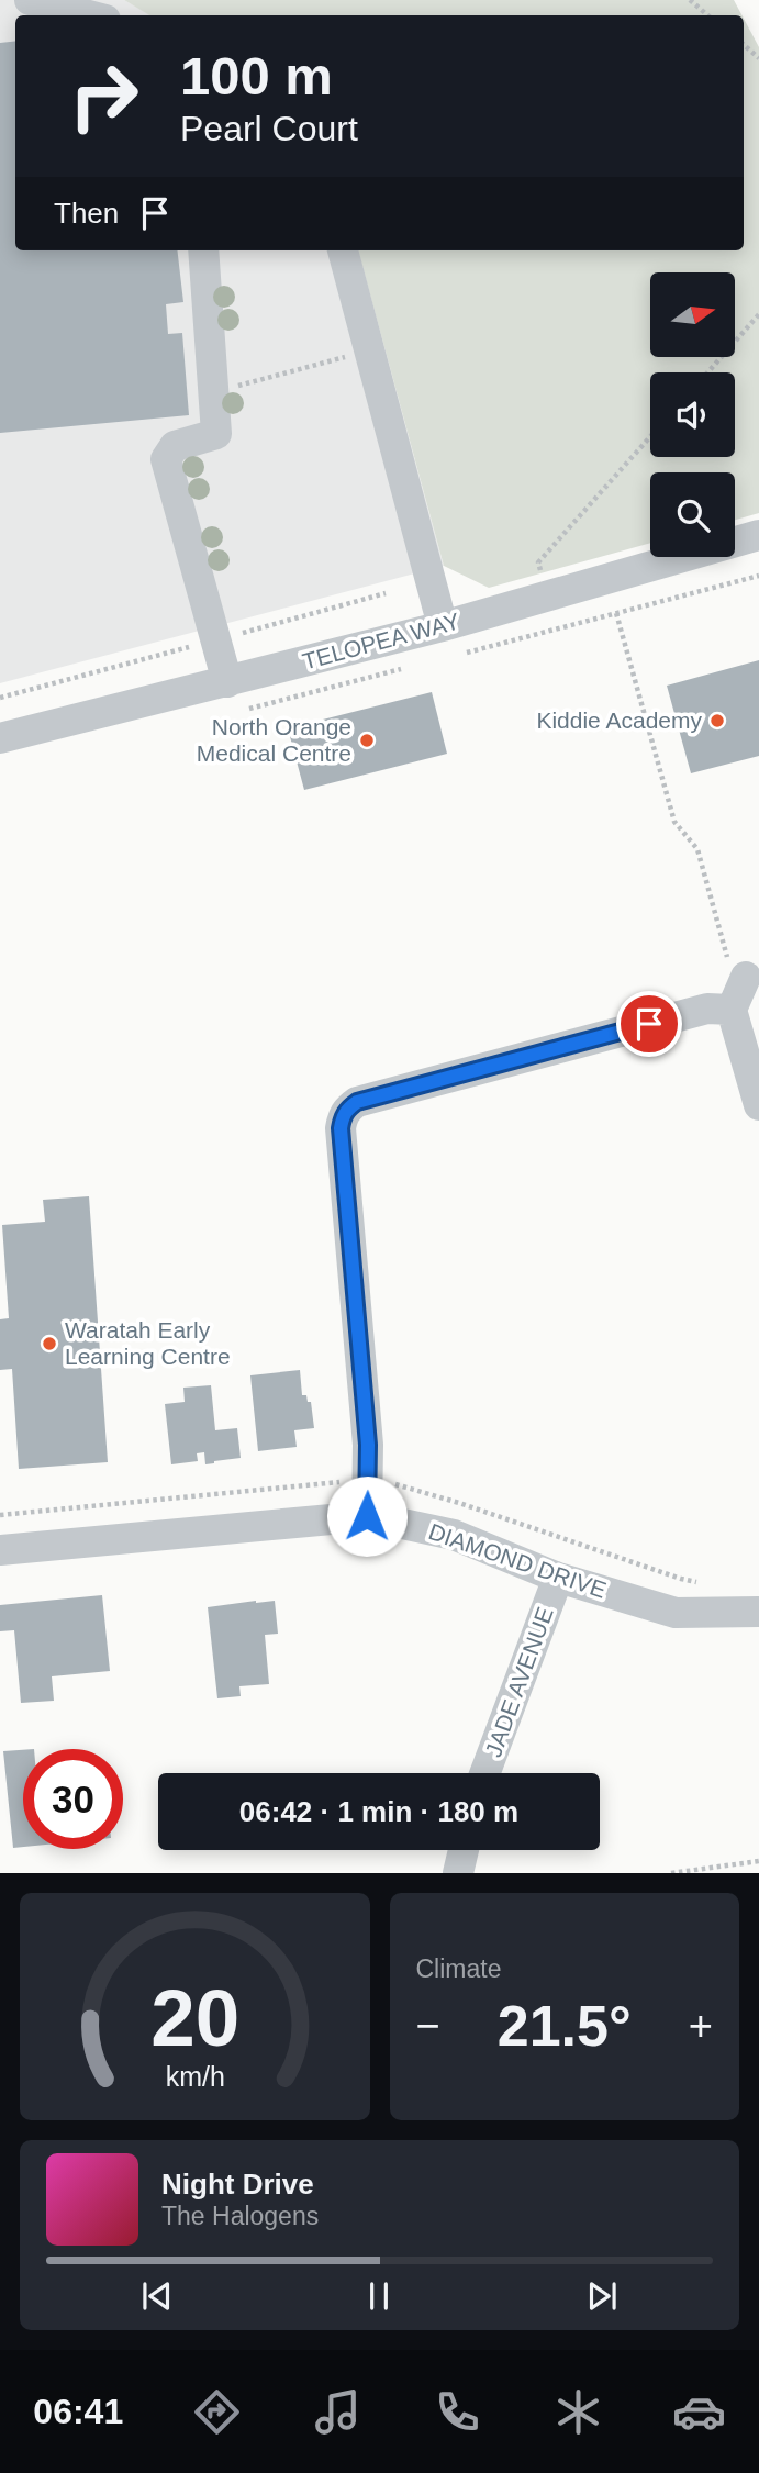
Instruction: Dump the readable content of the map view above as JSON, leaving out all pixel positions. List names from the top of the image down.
{
  "streets": {
    "street": ["TELOPEA WAY", "DIAMOND DRIVE", "JADE AVENUE"]
  },
  "crossings": [
    ["DIAMOND DRIVE", "JADE AVENUE"]
  ],
  "places": ["Kiddie Academy", "North Orange Medical Centre", "Waratah Early Learning Centre"],
  "north": "right",
  "page": {
    "turn": ["100 m", "Pearl Court"],
    "then": "Then",
    "limit": "30",
    "trip": "06:42 · 1 min · 180 m",
    "tile": "Climate",
    "heat": ["−", "21.5°", "+"],
    "song": ["Night Drive", "The Halogens"],
    "tabs": "06:41",
    "gauge": ["20", "km/h"]
  }
}
